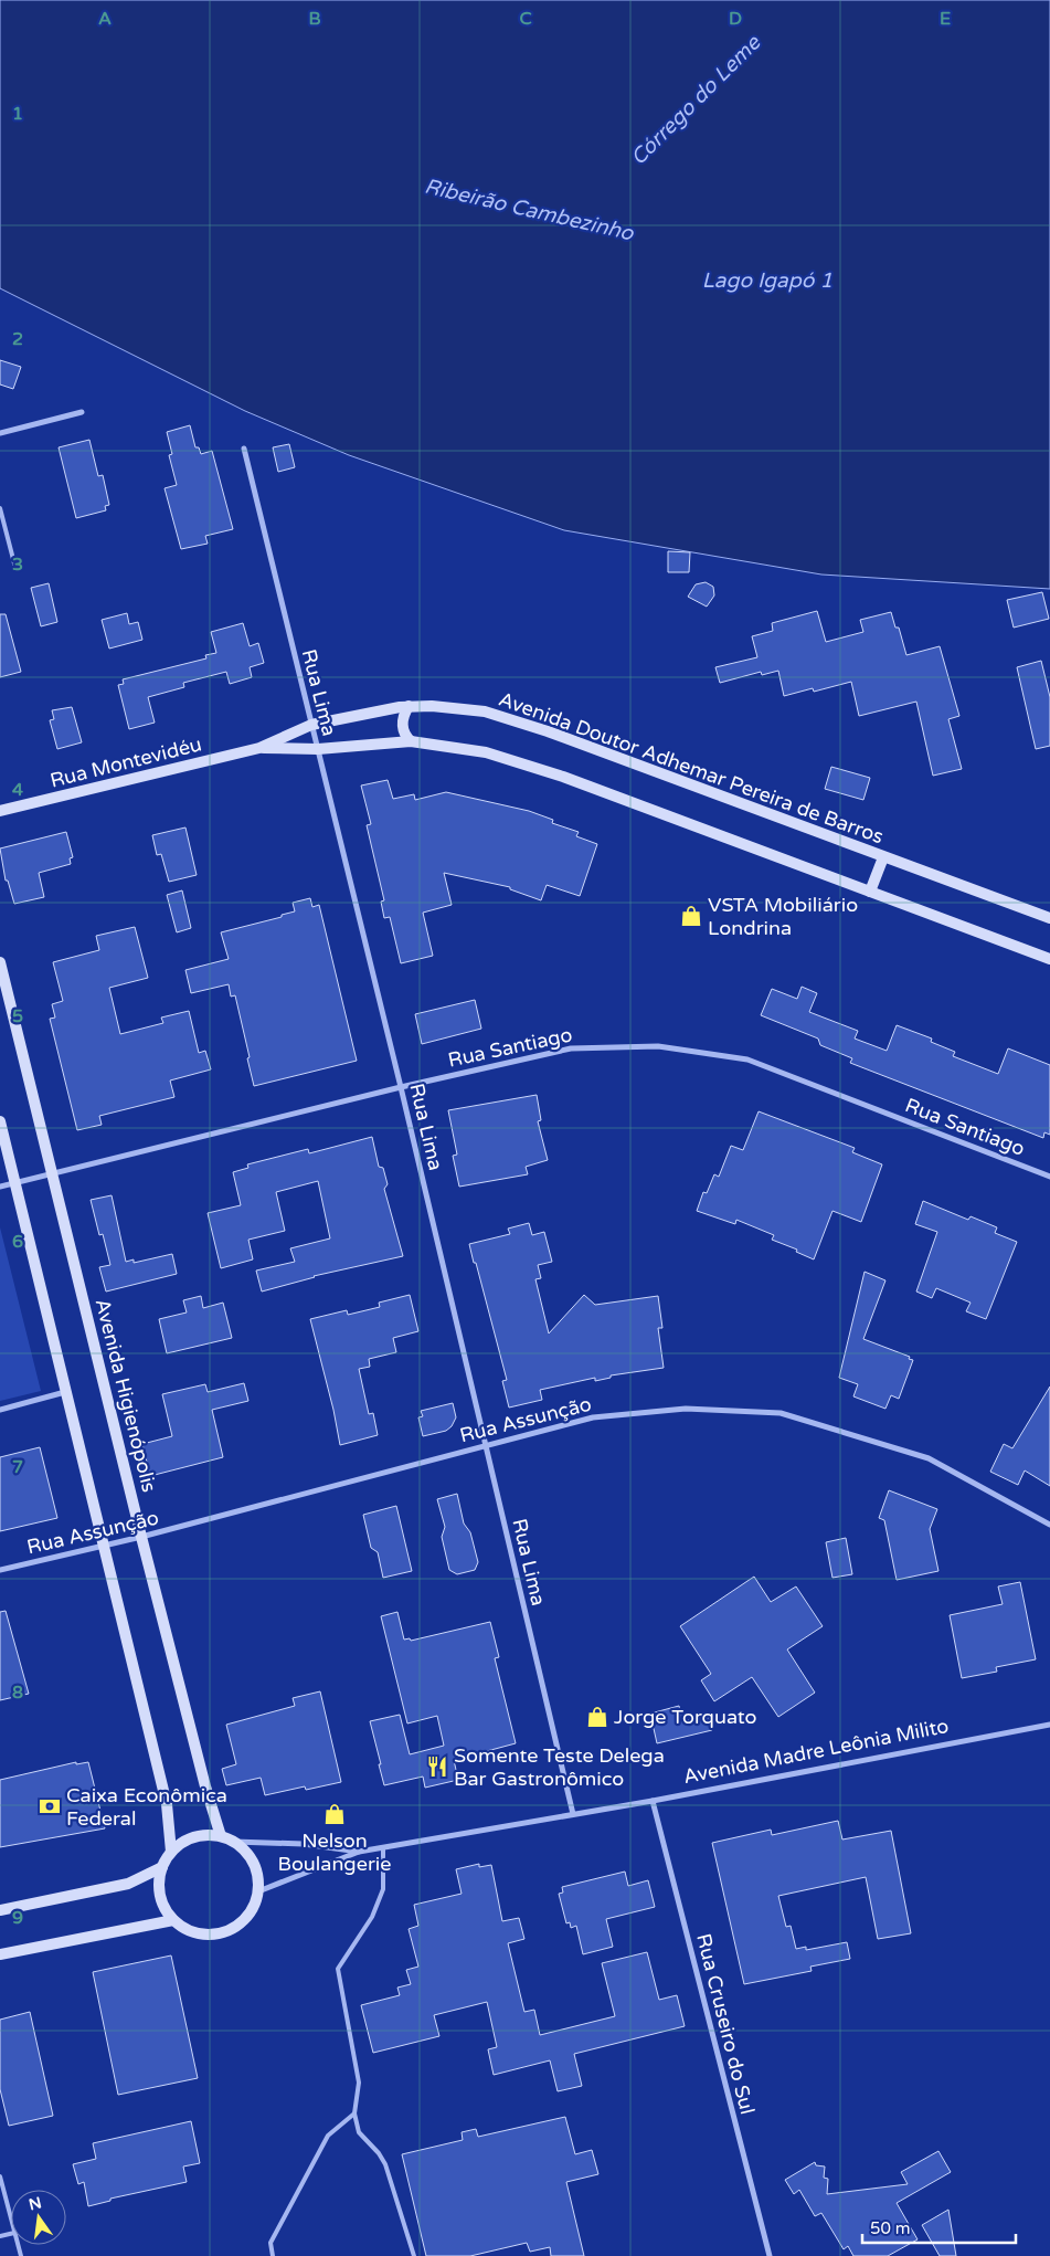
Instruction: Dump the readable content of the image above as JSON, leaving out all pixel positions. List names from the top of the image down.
{
  "streets": {
    "main road": ["Rua Montevidéu", "Avenida Doutor Adhemar Pereira de Barros", "Avenida Higienópolis"],
    "street": [
      "Rua Lima",
      "Rua Santiago",
      "Rua Assunção",
      "Avenida Madre Leônia Milito",
      "Rua Cruseiro do Sul"
    ]
  },
  "crossings": [
    ["Rua Lima", "Rua Montevidéu"],
    ["Rua Lima", "Avenida Doutor Adhemar Pereira de Barros"],
    ["Rua Lima", "Rua Santiago"],
    ["Rua Lima", "Rua Assunção"],
    ["Rua Lima", "Avenida Madre Leônia Milito"],
    ["Rua Montevidéu", "Avenida Doutor Adhemar Pereira de Barros"],
    ["Rua Santiago", "Avenida Higienópolis"],
    ["Avenida Higienópolis", "Rua Assunção"],
    ["Avenida Higienópolis", "Avenida Madre Leônia Milito"],
    ["Avenida Madre Leônia Milito", "Rua Cruseiro do Sul"]
  ],
  "water": ["Córrego do Leme", "Ribeirão Cambezinho", "Lago Igapó 1"],
  "places": {
    "shop": ["VSTA Mobiliário Londrina", "Jorge Torquato", "Nelson Boulangerie"],
    "restaurant": ["Somente Teste Delega Bar Gastronômico"],
    "bank": ["Caixa Econômica Federal"]
  },
  "scale_bar": "50 m",
  "north": "top",
  "grid": {
    "columns": [
      "A",
      "B",
      "C",
      "D",
      "E"
    ],
    "rows": [
      "1",
      "2",
      "3",
      "4",
      "5",
      "6",
      "7",
      "8",
      "9"
    ]
  }
}
